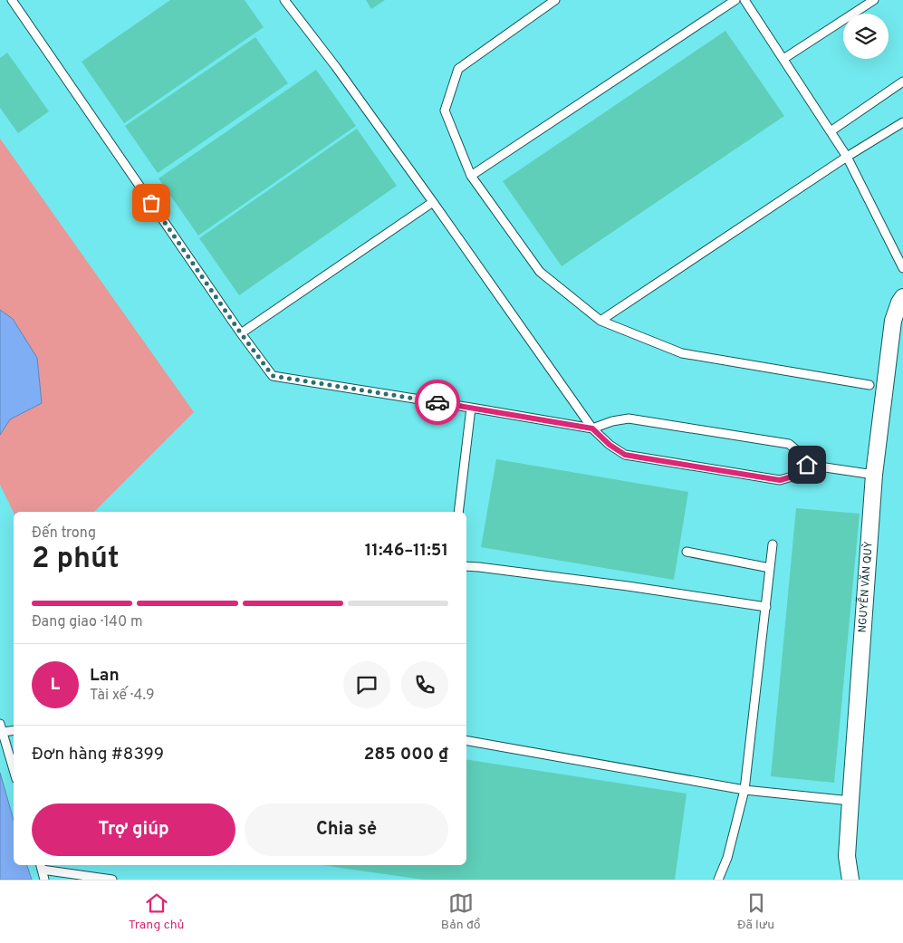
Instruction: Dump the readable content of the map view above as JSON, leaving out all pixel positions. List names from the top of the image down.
{
  "streets": {
    "street": ["NGUYỄN VĂN QUỲ"]
  },
  "page": {
    "heading": ["2 phút", "Đến trong", "11:46–11:51"],
    "panel": [
      "Lan",
      "Tài xế · 4.9",
      "Đơn hàng #8399",
      "285 000 ₫"
    ],
    "bar": "Đang giao · 140 m",
    "round": "L",
    "buttons": ["Trợ giúp", "Chia sẻ"],
    "tabs": ["Trang chủ", "Bản đồ", "Đã lưu"]
  }
}
